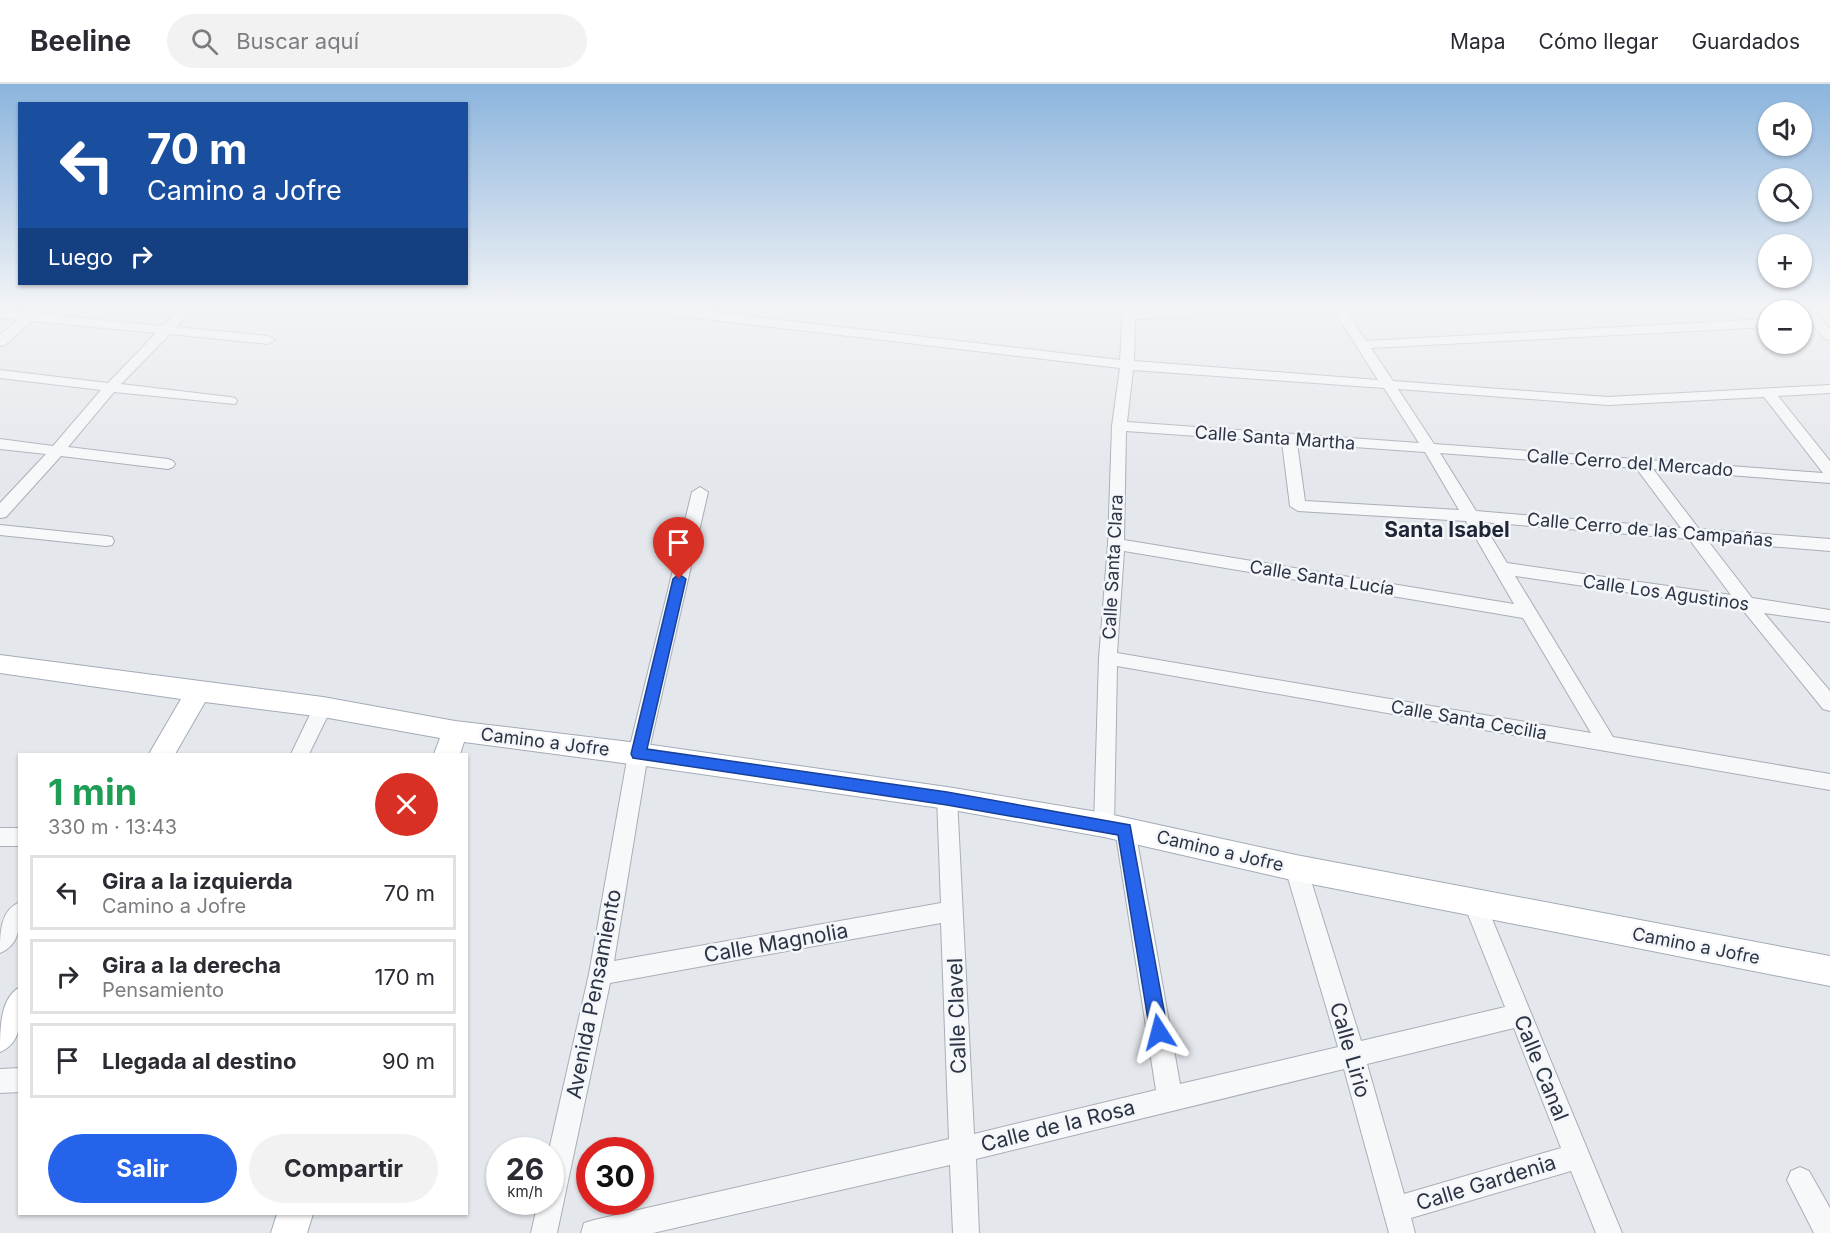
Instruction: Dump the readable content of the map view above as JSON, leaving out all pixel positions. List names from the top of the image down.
{
  "streets": {
    "main road": ["Camino a Jofre"],
    "street": [
      "Calle Santa Martha",
      "Calle Cerro del Mercado",
      "Calle Cerro de las Campañas",
      "Calle Santa Clara",
      "Calle Santa Lucía",
      "Calle Los Agustinos",
      "Calle Santa Cecilia",
      "Calle Magnolia",
      "Avenida Pensamiento",
      "Calle Clavel",
      "Calle Lirio",
      "Calle Canal",
      "Calle de la Rosa",
      "Calle Gardenia"
    ]
  },
  "crossings": [
    ["Calle Santa Martha", "Calle Cerro del Mercado"],
    ["Calle Santa Martha", "Calle Cerro de las Campañas"],
    ["Calle Santa Martha", "Calle Santa Clara"],
    ["Calle Santa Clara", "Calle Santa Lucía"],
    ["Calle Santa Clara", "Calle Santa Cecilia"],
    ["Calle Santa Clara", "Camino a Jofre"],
    ["Calle Santa Clara", "Calle de la Rosa"],
    ["Camino a Jofre", "Avenida Pensamiento"],
    ["Camino a Jofre", "Calle Clavel"],
    ["Camino a Jofre", "Calle Lirio"],
    ["Camino a Jofre", "Calle Canal"],
    ["Calle Magnolia", "Avenida Pensamiento"],
    ["Calle Magnolia", "Calle Clavel"],
    ["Calle Clavel", "Calle de la Rosa"],
    ["Calle Lirio", "Calle de la Rosa"],
    ["Calle Lirio", "Calle Gardenia"],
    ["Calle Canal", "Calle de la Rosa"],
    ["Calle Canal", "Calle Gardenia"]
  ],
  "districts": ["Santa Isabel"],
  "page": {
    "header": "Beeline",
    "search": "Buscar aquí",
    "nav": ["Mapa", "Cómo llegar", "Guardados"],
    "map_buttons": ["+", "−"],
    "turn": ["70 m", "Camino a Jofre"],
    "then": "Luego",
    "heading": ["1 min", "330 m · 13:43"],
    "list": [
      {
        "name": "Gira a la izquierda",
        "note": "Camino a Jofre",
        "value": "70 m"
      },
      {
        "name": "Gira a la derecha",
        "note": "Pensamiento",
        "value": "170 m"
      },
      {
        "name": "Llegada al destino",
        "value": "90 m"
      }
    ],
    "buttons": ["Salir", "Compartir"],
    "speed": "26 km/h",
    "limit": "30"
  }
}
